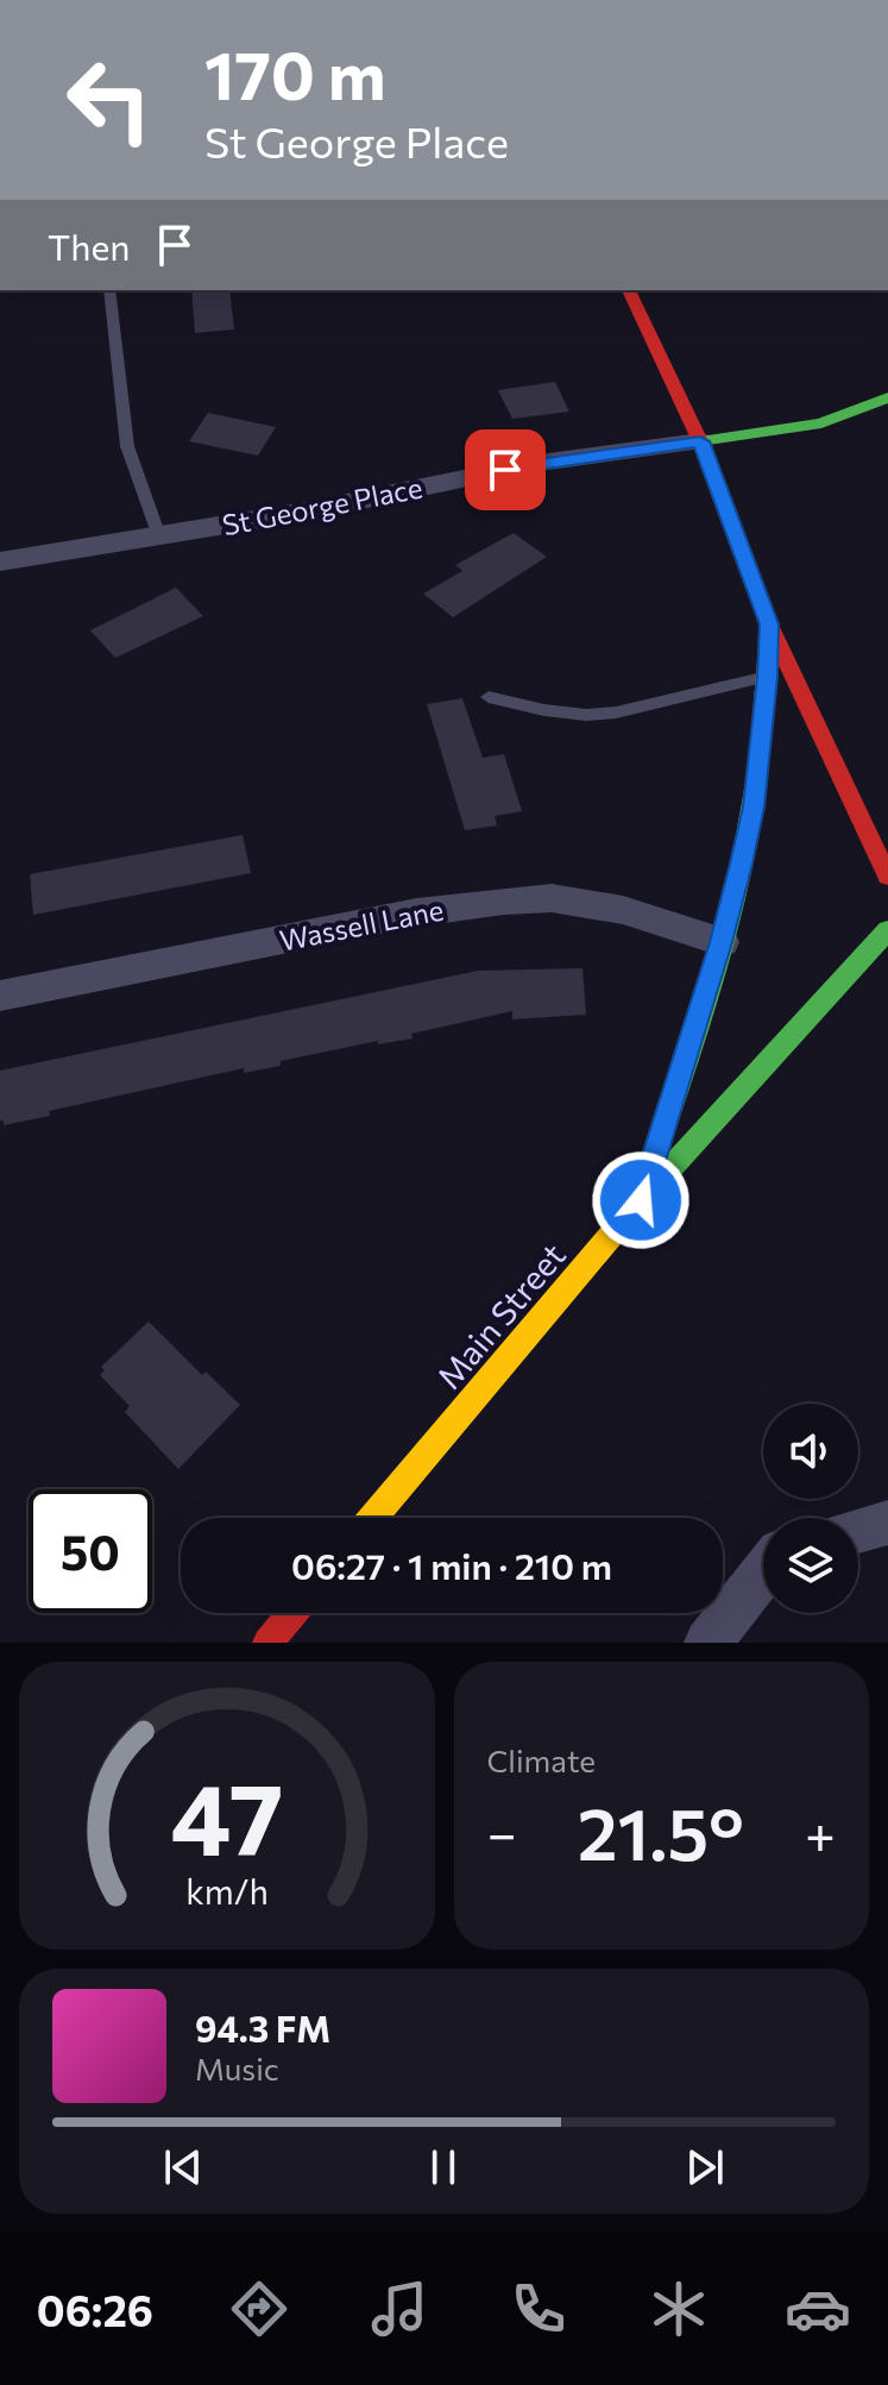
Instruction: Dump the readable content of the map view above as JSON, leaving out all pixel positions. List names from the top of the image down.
{
  "streets": {
    "main road": ["Main Street"],
    "street": ["St George Place", "Wassell Lane"]
  },
  "page": {
    "turn": ["170 m", "St George Place"],
    "then": "Then",
    "limit": "50",
    "trip": "06:27 · 1 min · 210 m",
    "tile": "Climate",
    "heat": ["−", "21.5°", "+"],
    "song": ["94.3 FM", "Music"],
    "tabs": "06:26",
    "gauge": ["47", "km/h"]
  }
}
